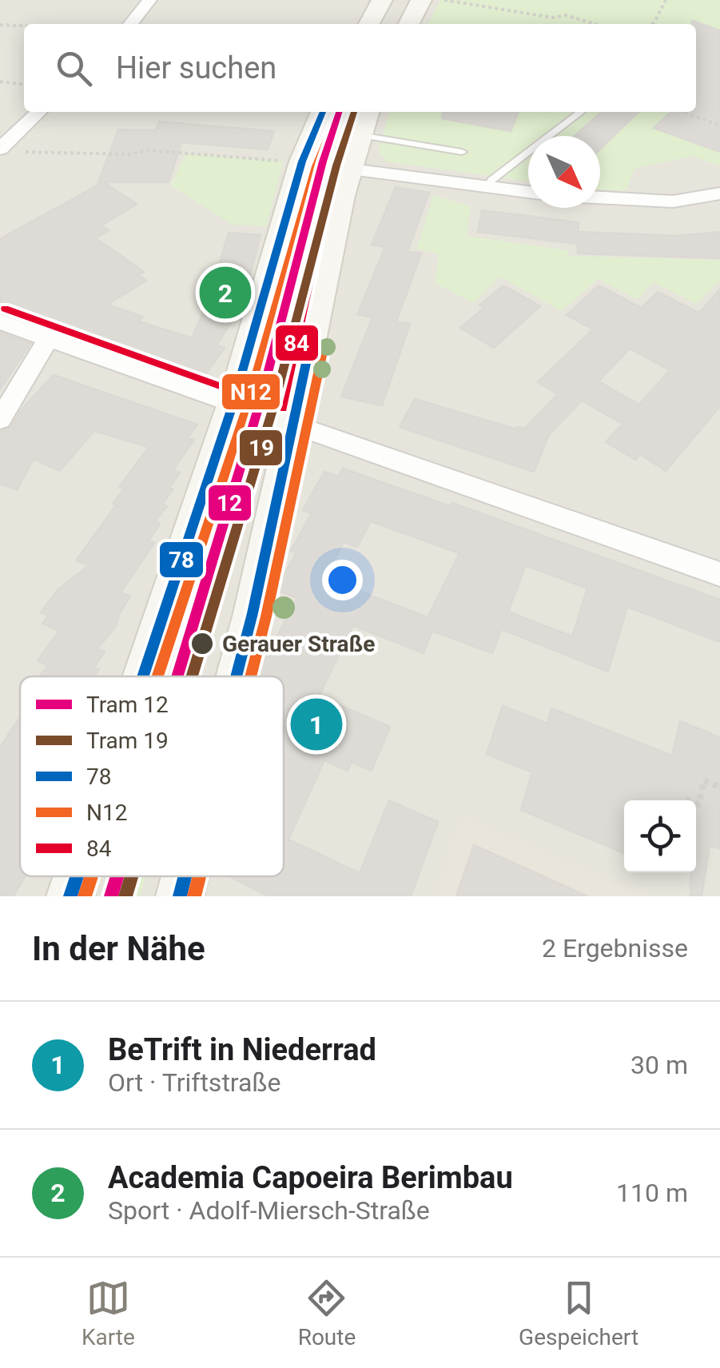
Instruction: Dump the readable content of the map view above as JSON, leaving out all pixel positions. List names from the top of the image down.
{
  "places": ["Gerauer Straße"],
  "lines": [
    "tram line 12",
    "tram line 19",
    "transit line 78",
    "transit line 84",
    "transit line N12"
  ],
  "legend": [
    "Tram 12",
    "Tram 19",
    "78",
    "N12",
    "84"
  ],
  "north": "bottom right",
  "page": {
    "search": "Hier suchen",
    "pins": ["2", "1"],
    "heading": ["In der Nähe", "2 Ergebnisse"],
    "list": [
      {
        "mark": "1",
        "name": "BeTrift in Niederrad",
        "note": "Ort · Triftstraße",
        "value": "30 m"
      },
      {
        "mark": "2",
        "name": "Academia Capoeira Berimbau",
        "note": "Sport · Adolf-Miersch-Straße",
        "value": "110 m"
      }
    ],
    "nav": ["Karte", "Route", "Gespeichert"]
  }
}
